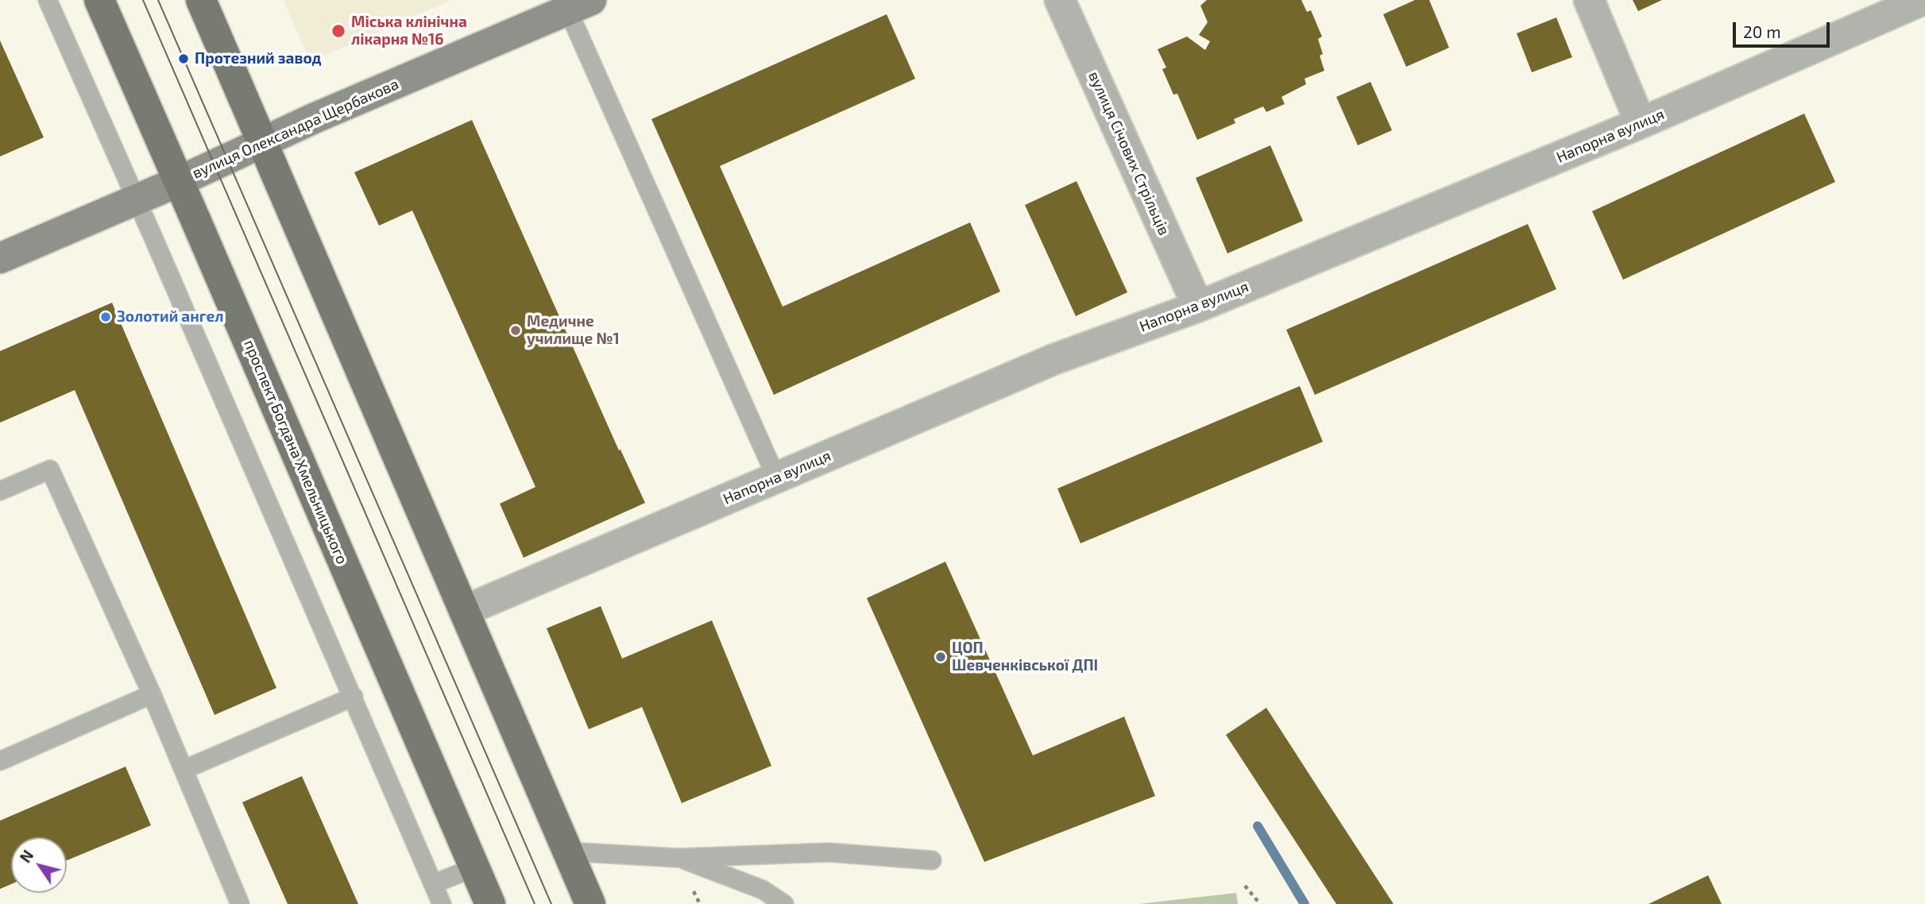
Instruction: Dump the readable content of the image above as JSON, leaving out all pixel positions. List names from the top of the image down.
{
  "streets": {
    "main road": ["проспект Богдана Хмельницького"],
    "street": ["вулиця Олександра Щербакова", "Напорна вулиця", "вулиця Січових Стрільців"]
  },
  "crossings": [
    ["вулиця Олександра Щербакова", "проспект Богдана Хмельницького"],
    ["Напорна вулиця", "вулиця Січових Стрільців"]
  ],
  "places": [
    "Міська клінічна лікарня №16",
    "Протезний завод",
    "Золотий ангел",
    "Медичне училище №1",
    "ЦОП Шевченківської ДПІ"
  ],
  "scale_bar": "20 m",
  "north": "top left"
}
